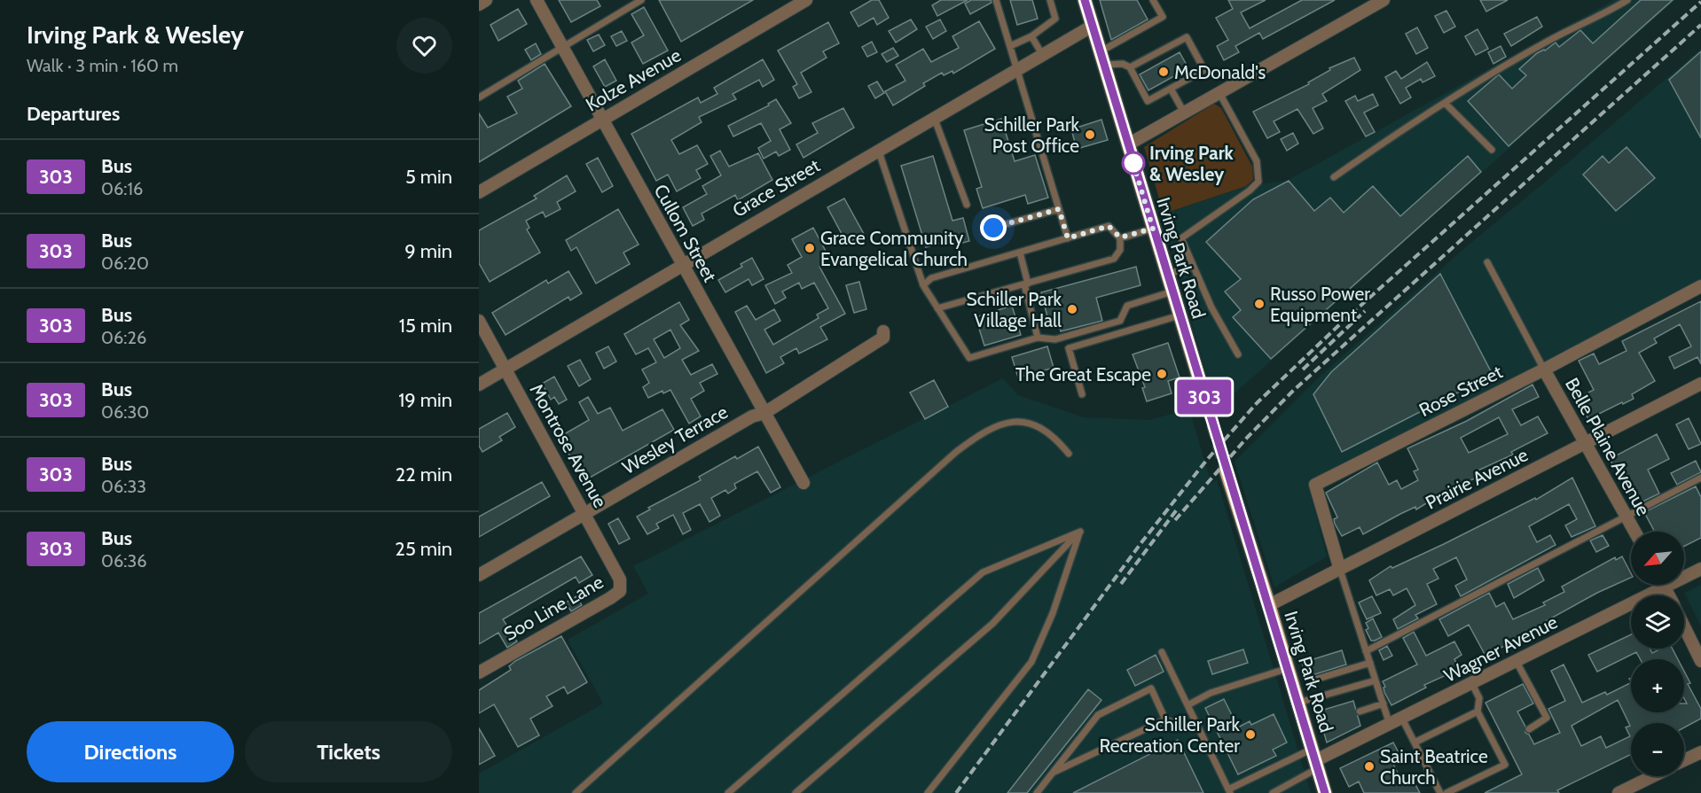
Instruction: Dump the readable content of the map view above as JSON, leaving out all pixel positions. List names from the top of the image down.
{
  "streets": {
    "main road": ["Irving Park Road"],
    "street": [
      "Kolze Avenue",
      "Grace Street",
      "Cullom Street",
      "Rose Street",
      "Wesley Terrace",
      "Montrose Avenue",
      "Belle Plaine Avenue",
      "Prairie Avenue",
      "Soo Line Lane",
      "Wagner Avenue"
    ]
  },
  "crossings": [
    ["Kolze Avenue", "Cullom Street"],
    ["Grace Street", "Cullom Street"],
    ["Grace Street", "Irving Park Road"],
    ["Grace Street", "Montrose Avenue"],
    ["Cullom Street", "Wesley Terrace"],
    ["Irving Park Road", "Prairie Avenue"],
    ["Irving Park Road", "Wagner Avenue"],
    ["Rose Street", "Belle Plaine Avenue"],
    ["Rose Street", "Prairie Avenue"],
    ["Wesley Terrace", "Montrose Avenue"],
    ["Montrose Avenue", "Soo Line Lane"],
    ["Belle Plaine Avenue", "Prairie Avenue"]
  ],
  "places": [
    "McDonald's",
    "Schiller Park Post Office",
    "Irving Park & Wesley",
    "Grace Community Evangelical Church",
    "Russo Power Equipment",
    "Schiller Park Village Hall",
    "The Great Escape",
    "Schiller Park Recreation Center",
    "Saint Beatrice Church"
  ],
  "lines": ["bus line 303"],
  "north": "bottom left",
  "page": {
    "heading": [
      ["Irving Park & Wesley", "Walk · 3 min · 160 m"],
      "Departures"
    ],
    "on_map": "303",
    "list": [
      {
        "mark": "303",
        "name": "Bus",
        "note": "06:16",
        "value": "5 min"
      },
      {
        "mark": "303",
        "name": "Bus",
        "note": "06:20",
        "value": "9 min"
      },
      {
        "mark": "303",
        "name": "Bus",
        "note": "06:26",
        "value": "15 min"
      },
      {
        "mark": "303",
        "name": "Bus",
        "note": "06:30",
        "value": "19 min"
      },
      {
        "mark": "303",
        "name": "Bus",
        "note": "06:33",
        "value": "22 min"
      },
      {
        "mark": "303",
        "name": "Bus",
        "note": "06:36",
        "value": "25 min"
      }
    ],
    "map_buttons": ["+", "−"],
    "buttons": ["Directions", "Tickets"]
  }
}
